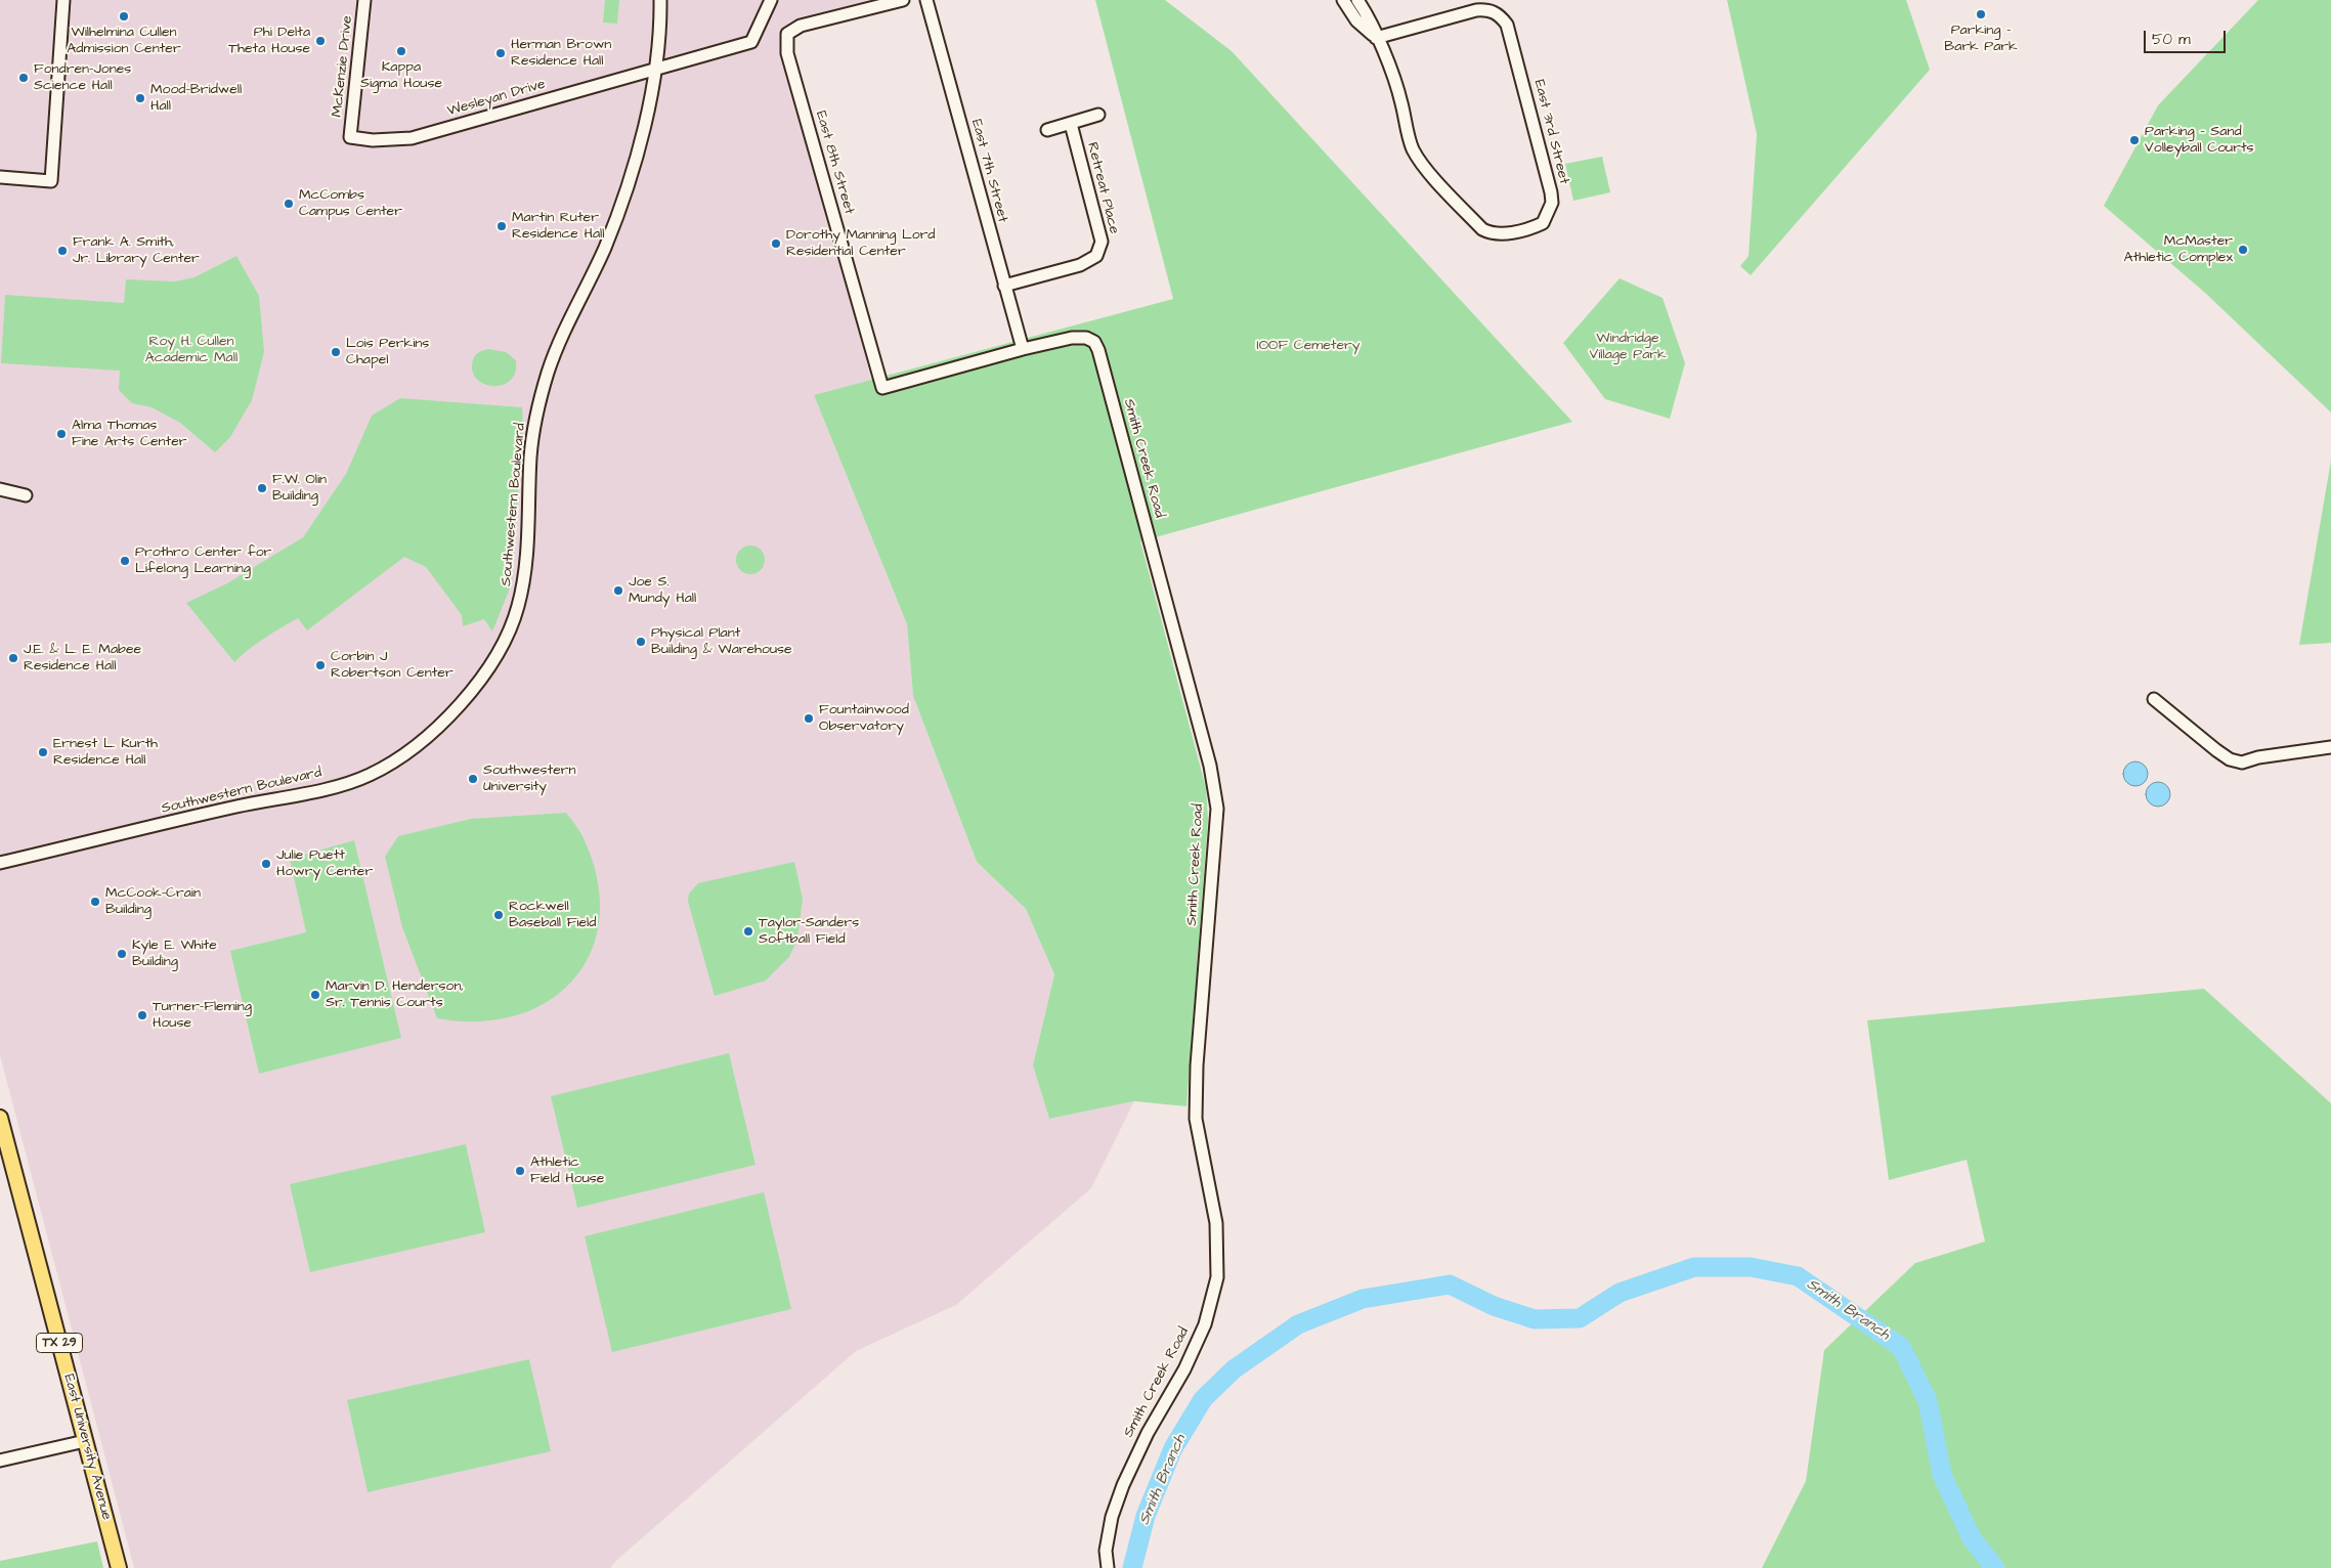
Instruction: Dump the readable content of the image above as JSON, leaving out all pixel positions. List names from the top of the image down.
{
  "streets": {
    "main road": ["TX 29", "East University Avenue"],
    "street": [
      "McKenzie Drive",
      "Wesleyan Drive",
      "East 3rd Street",
      "East 8th Street",
      "East 7th Street",
      "Retreat Place",
      "Smith Creek Road",
      "Southwestern Boulevard"
    ]
  },
  "crossings": [
    ["McKenzie Drive", "Wesleyan Drive"],
    ["Wesleyan Drive", "Southwestern Boulevard"],
    ["East 8th Street", "Smith Creek Road"],
    ["East 7th Street", "Retreat Place"],
    ["East 7th Street", "Smith Creek Road"]
  ],
  "water": ["Smith Branch"],
  "parks": ["Windridge Village Park", "Roy H. Cullen Academic Mall", "IOOF Cemetery"],
  "places": [
    "Parking - Bark Park",
    "Wilhelmina Cullen Admission Center",
    "Phi Delta Theta House",
    "Kappa Sigma House",
    "Herman Brown Residence Hall",
    "Fondren-Jones Science Hall",
    "Mood-Bridwell Hall",
    "Parking - Sand Volleyball Courts",
    "McCombs Campus Center",
    "Martin Ruter Residence Hall",
    "Dorothy Manning Lord Residential Center",
    "McMaster Athletic Complex",
    "Frank A. Smith, Jr. Library Center",
    "Lois Perkins Chapel",
    "Alma Thomas Fine Arts Center",
    "F.W. Olin Building",
    "Prothro Center for Lifelong Learning",
    "Joe S. Mundy Hall",
    "Physical Plant Building & Warehouse",
    "J.E. & L. E. Mabee Residence Hall",
    "Corbin J Robertson Center",
    "Fountainwood Observatory",
    "Ernest L. Kurth Residence Hall",
    "Southwestern University",
    "Julie Puett Howry Center",
    "McCook-Crain Building",
    "Rockwell Baseball Field",
    "Taylor-Sanders Softball Field",
    "Kyle E. White Building",
    "Marvin D. Henderson, Sr. Tennis Courts",
    "Turner-Fleming House",
    "Athletic Field House"
  ],
  "scale_bar": "50 m"
}
